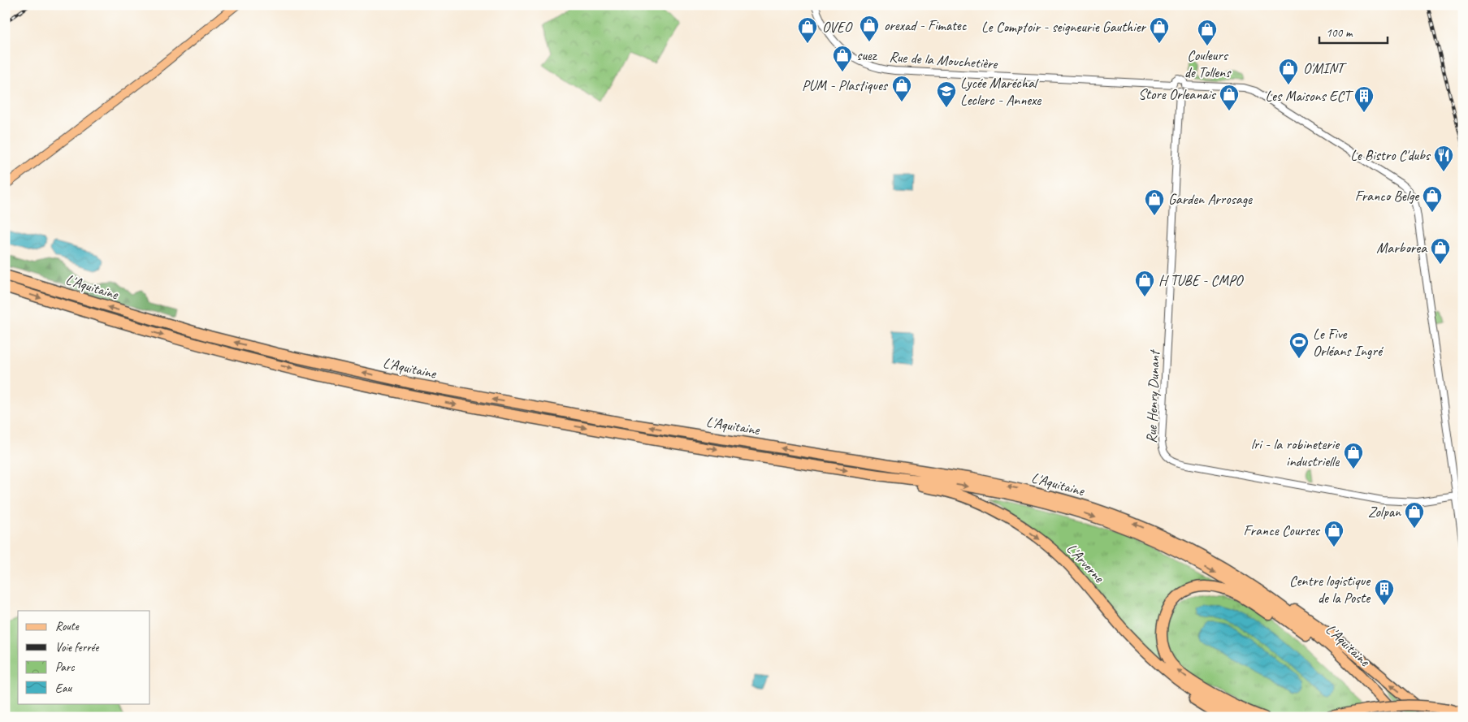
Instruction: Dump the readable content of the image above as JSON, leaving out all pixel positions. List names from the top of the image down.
{
  "streets": {
    "highway": ["L'Aquitaine", "L'Arverne"],
    "street": ["Rue de la Mouchetière", "Rue Henry Dunant"]
  },
  "crossings": [
    ["Rue de la Mouchetière", "Rue Henry Dunant"],
    ["L'Aquitaine", "L'Arverne"]
  ],
  "one_way": ["L'Arverne"],
  "places": {
    "shop": [
      "orexad - Fimatec",
      "OVEO",
      "Le Comptoir - seigneurie Gauthier",
      "Couleurs de Tollens",
      "suez",
      "O'MINT",
      "PUM - Plastiques",
      "Store Orleanais",
      "Franco Belge",
      "Garden Arrosage",
      "Marborea",
      "H TUBE - CMPO",
      "lri - la robineterie industrielle",
      "Zolpan",
      "France Courses"
    ],
    "school or university": ["Lycée Maréchal Leclerc - Annexe"],
    "building": ["Les Maisons ECT", "Centre logistique de la Poste"],
    "restaurant": ["Le Bistro C'dubs"],
    "sports": ["Le Five Orléans Ingré"]
  },
  "legend": [
    "Route",
    "Voie ferrée",
    "Parc",
    "Eau"
  ],
  "scale_bar": "100 m"
}
